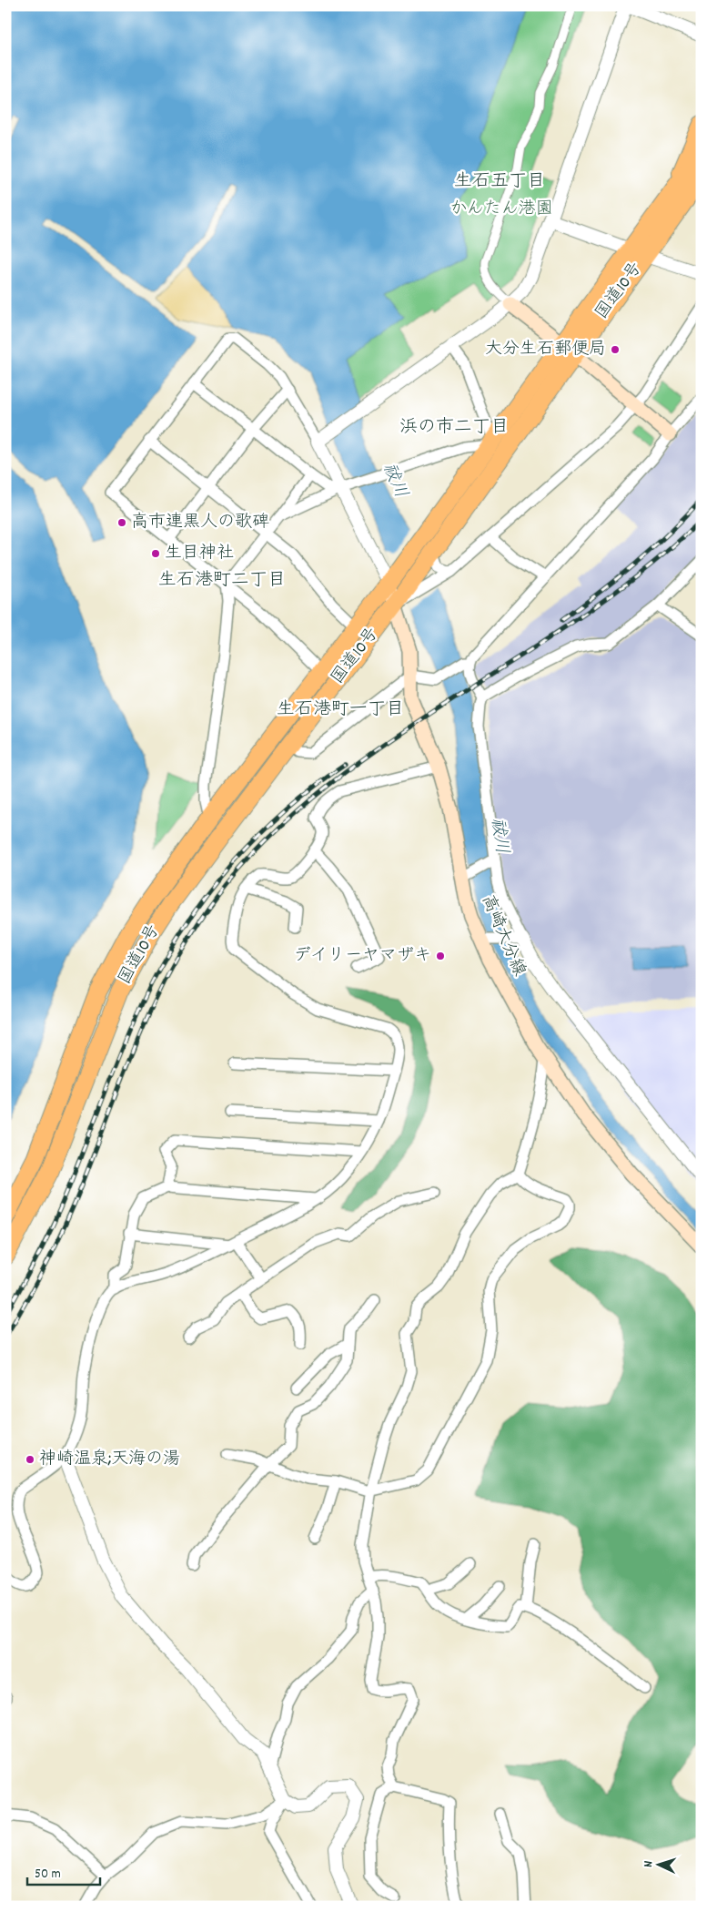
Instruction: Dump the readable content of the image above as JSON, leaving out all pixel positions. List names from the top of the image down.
{
  "streets": {
    "highway": ["国道10号"],
    "main road": ["高崎大分線"]
  },
  "crossings": [
    ["国道10号", "高崎大分線"]
  ],
  "districts": [
    "生石五丁目",
    "浜の市二丁目",
    "生石港町二丁目",
    "生石港町一丁目"
  ],
  "water": ["祓川"],
  "parks": ["かんたん港園"],
  "places": [
    "大分生石郵便局",
    "高市連黒人の歌碑",
    "生目神社",
    "デイリーヤマザキ",
    "神崎温泉;天海の湯"
  ],
  "scale_bar": "50 m",
  "north": "left"
}
